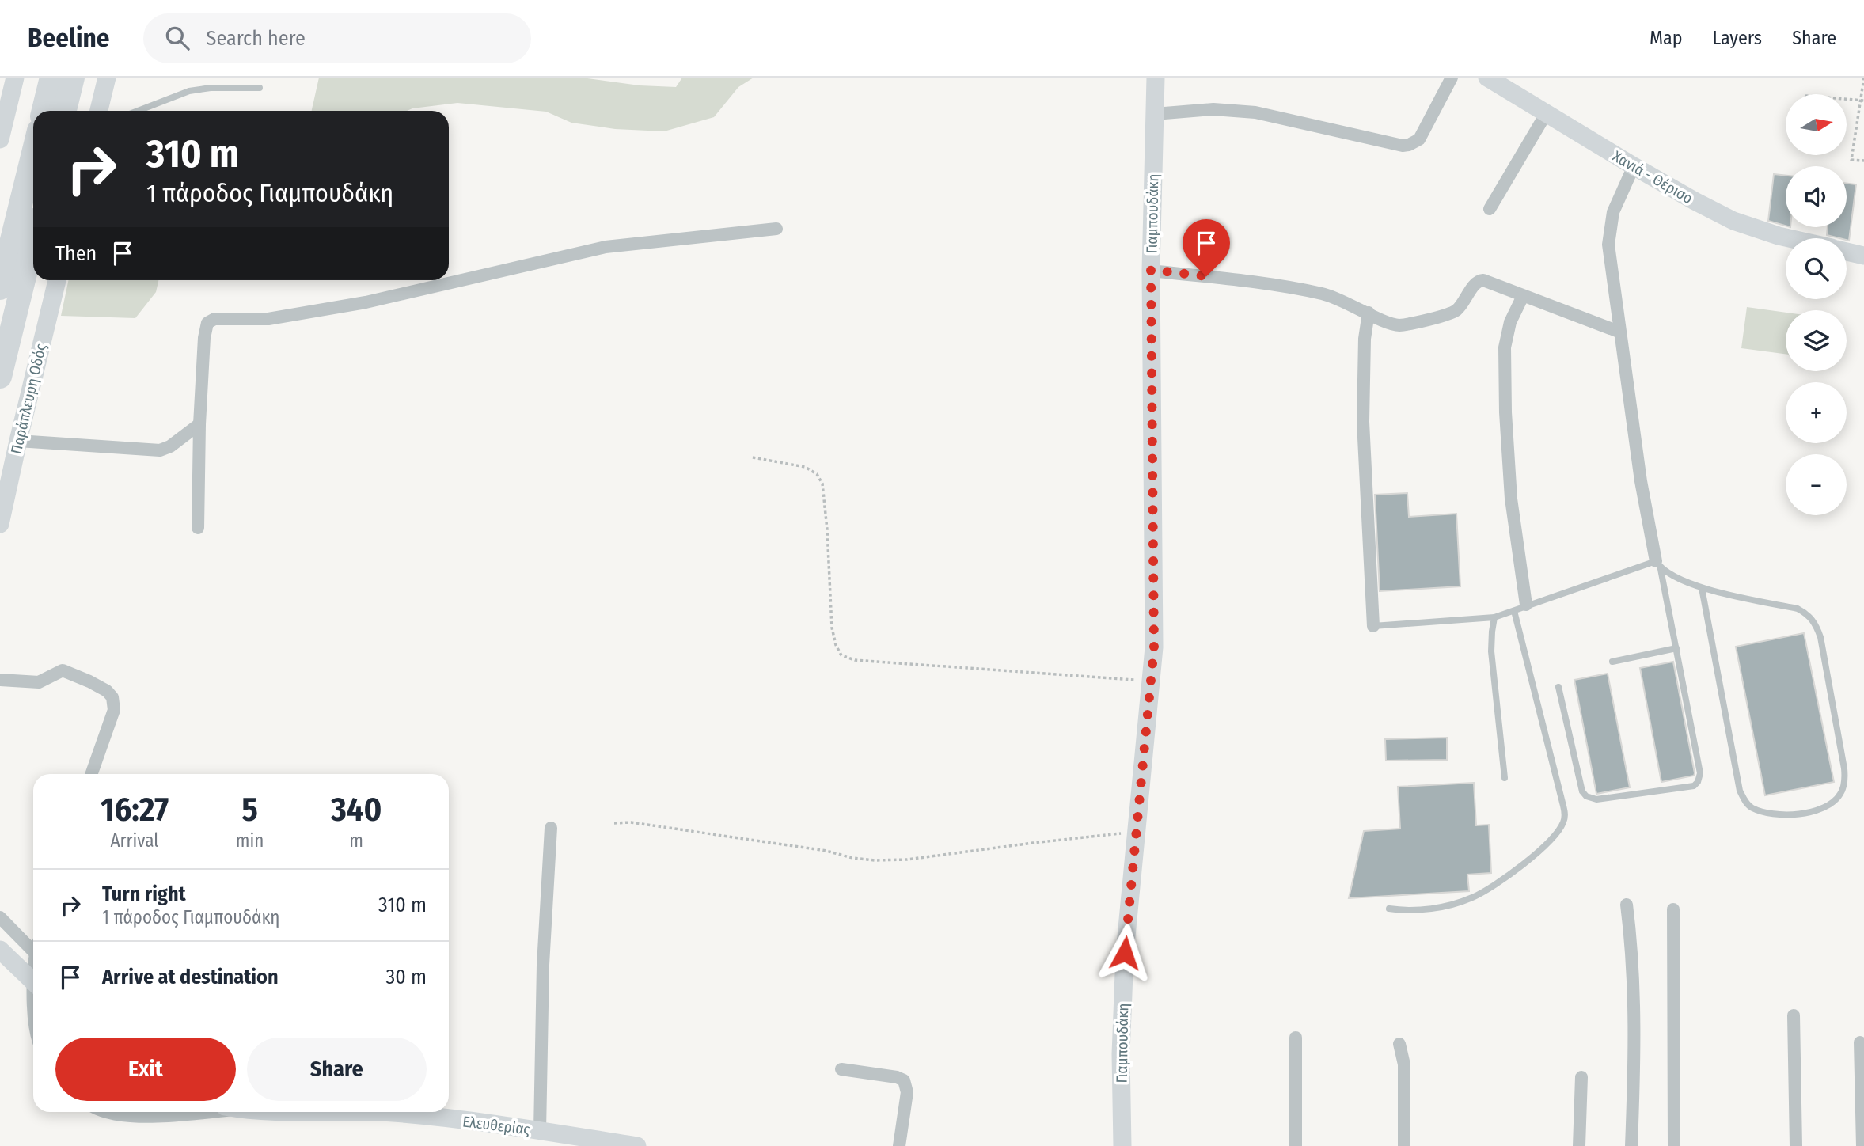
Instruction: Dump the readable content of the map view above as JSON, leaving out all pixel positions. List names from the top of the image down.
{
  "streets": {
    "main road": [
      "Χανιά - Θέρισο",
      "Γιαμπουδάκη",
      "Παράπλευρη Οδός",
      "Ελευθερίας"
    ]
  },
  "north": "right",
  "page": {
    "header": "Beeline",
    "search": "Search here",
    "nav": ["Map", "Layers", "Share"],
    "map_buttons": ["+", "−"],
    "turn": ["310 m", "1 πάροδος Γιαμπουδάκη"],
    "then": "Then",
    "eta": [
      "16:27",
      "Arrival",
      "5",
      "min",
      "340",
      "m"
    ],
    "list": [
      {
        "name": "Turn right",
        "note": "1 πάροδος Γιαμπουδάκη",
        "value": "310 m"
      },
      {
        "name": "Arrive at destination",
        "value": "30 m"
      }
    ],
    "buttons": ["Exit", "Share"]
  }
}
